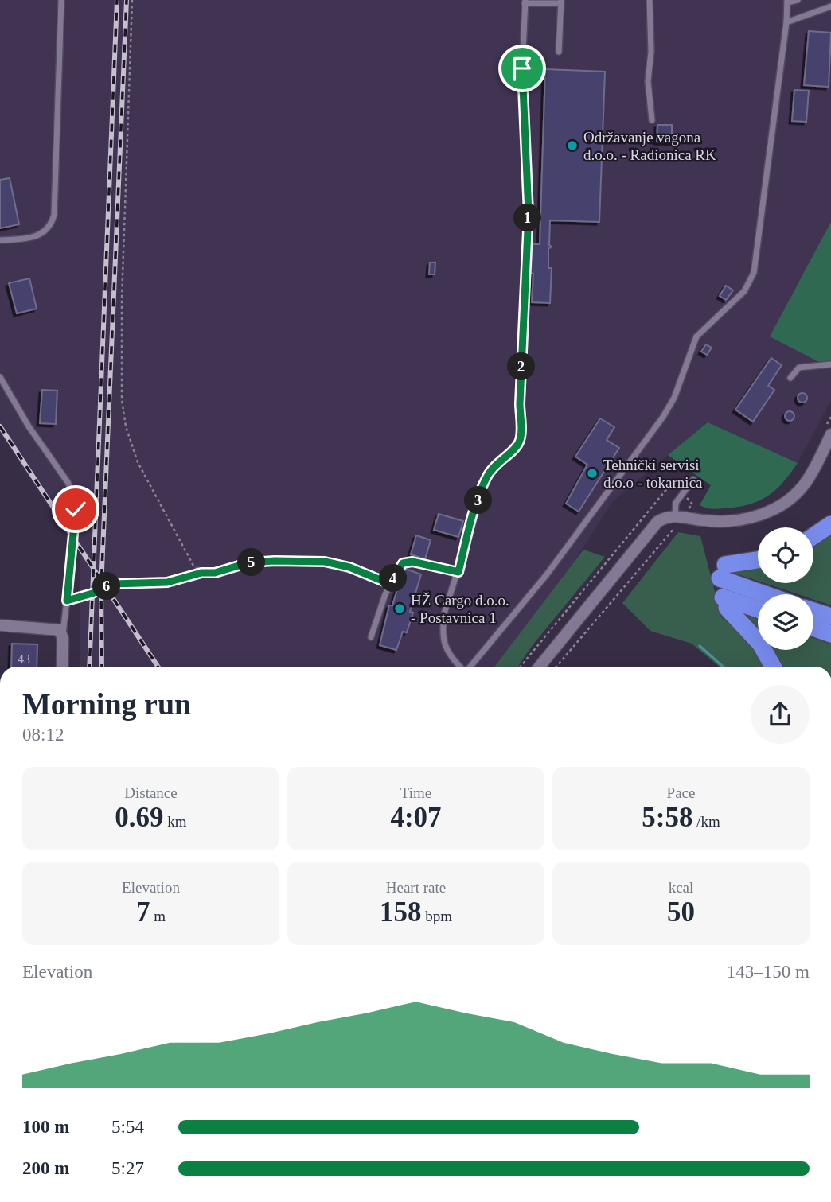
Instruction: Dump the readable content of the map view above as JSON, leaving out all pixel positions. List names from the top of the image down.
{
  "places": ["Održavanje vagona d.o.o. - Radionica RK", "Tehnički servisi d.o.o - tokarnica", "HŽ Cargo d.o.o. - Postavnica 1"],
  "house_numbers": ["43"],
  "page": {
    "pins": [
      "1",
      "2",
      "3",
      "5",
      "4",
      "6"
    ],
    "heading": ["Morning run", "08:12"],
    "stats": [
      ["Distance", "0.69 km"],
      ["Time", "4:07"],
      ["Pace", "5:58 /km"],
      ["Elevation", "7 m"],
      ["Heart rate", "158 bpm"],
      ["kcal", "50"]
    ],
    "chart": ["Elevation", "143–150 m"],
    "list": [
      {
        "name": "100 m",
        "note": "5:54"
      },
      {
        "name": "200 m",
        "note": "5:27"
      }
    ]
  }
}
